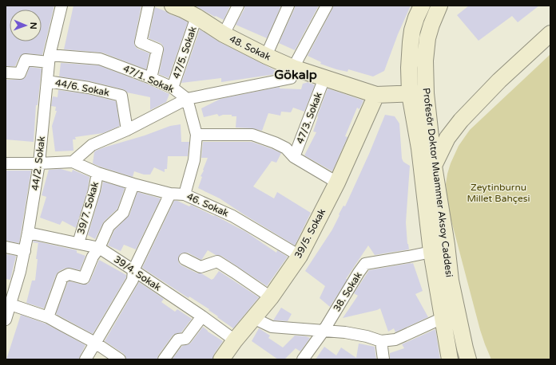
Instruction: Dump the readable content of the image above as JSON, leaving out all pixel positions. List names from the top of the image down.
{
  "streets": {
    "main road": ["48. Sokak", "Profesör Doktor Muammer Aksoy Caddesi", "39/5. Sokak"],
    "street": [
      "47/5. Sokak",
      "47/1. Sokak",
      "44/6. Sokak",
      "47/3. Sokak",
      "44/2. Sokak",
      "46. Sokak",
      "39/7. Sokak",
      "39/4. Sokak",
      "38. Sokak"
    ]
  },
  "crossings": [
    ["48. Sokak", "47/5. Sokak"],
    ["48. Sokak", "47/3. Sokak"],
    ["48. Sokak", "Profesör Doktor Muammer Aksoy Caddesi"],
    ["48. Sokak", "39/5. Sokak"],
    ["47/5. Sokak", "47/1. Sokak"],
    ["47/1. Sokak", "44/2. Sokak"],
    ["44/6. Sokak", "44/2. Sokak"],
    ["44/2. Sokak", "39/4. Sokak"],
    ["Profesör Doktor Muammer Aksoy Caddesi", "38. Sokak"],
    ["46. Sokak", "39/7. Sokak"],
    ["46. Sokak", "39/5. Sokak"],
    ["39/7. Sokak", "39/4. Sokak"],
    ["39/5. Sokak", "39/4. Sokak"]
  ],
  "districts": ["Gökalp"],
  "parks": ["Zeytinburnu Millet Bahçesi"],
  "north": "right"
}
